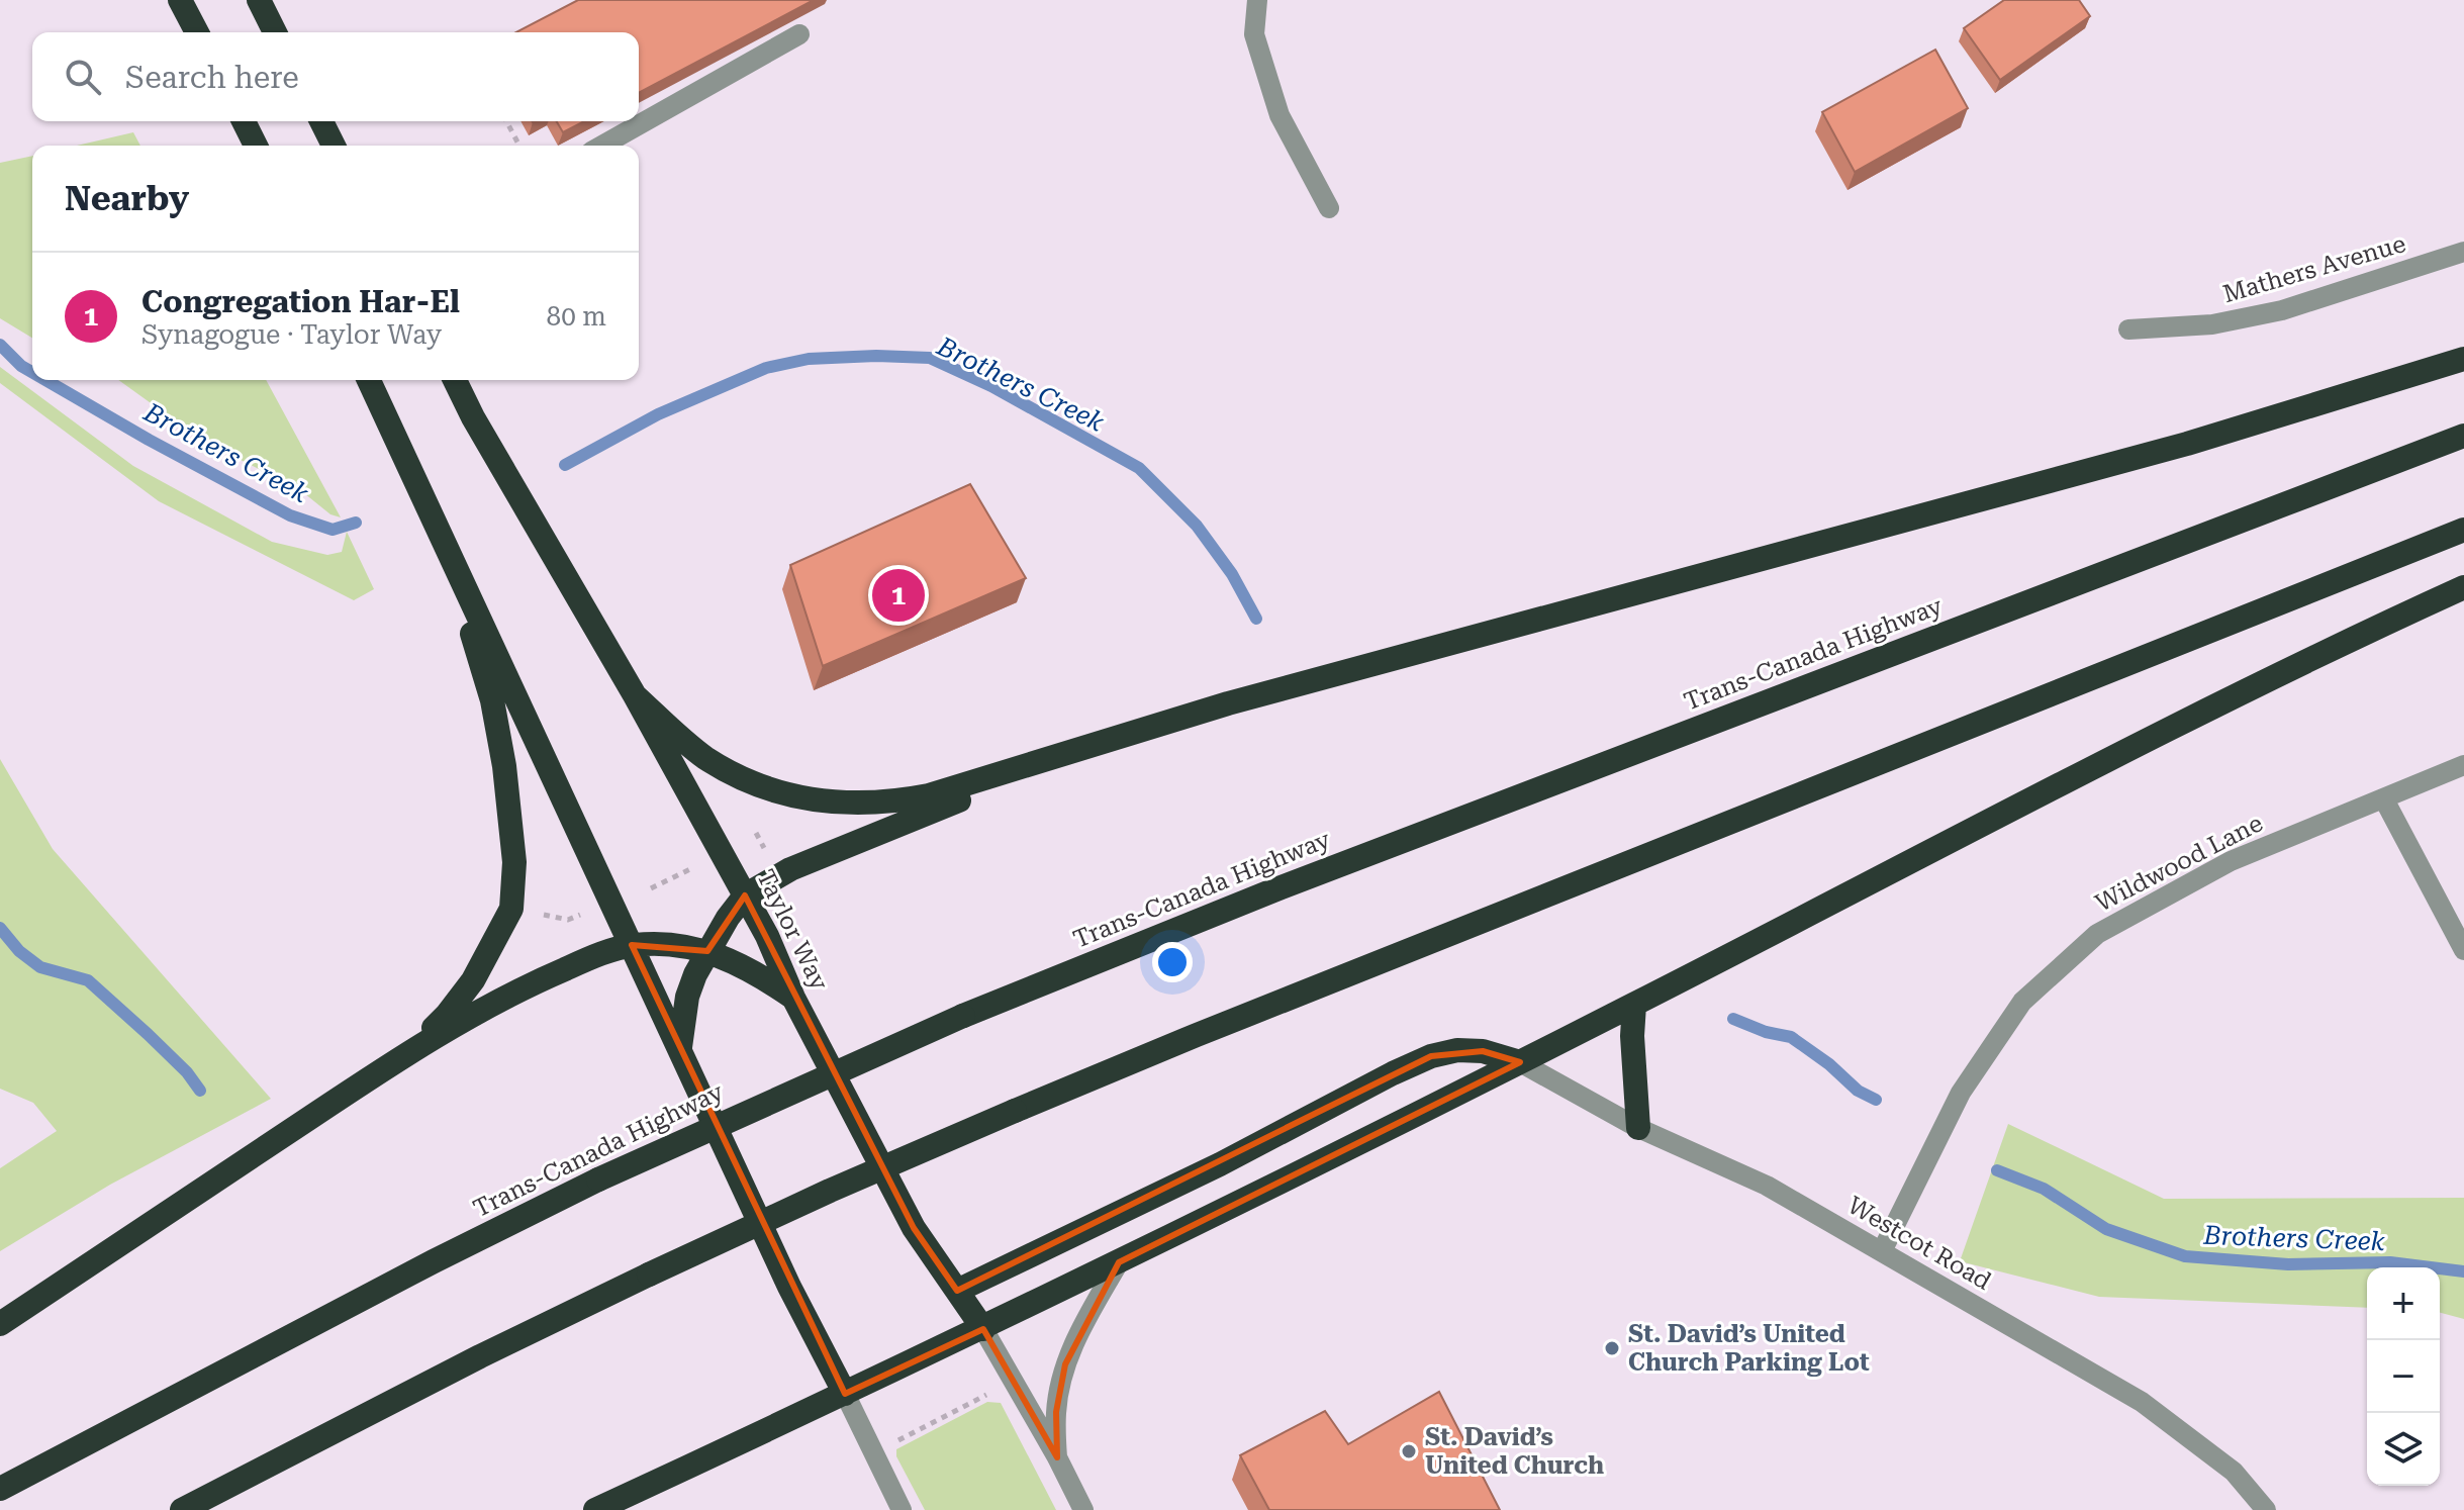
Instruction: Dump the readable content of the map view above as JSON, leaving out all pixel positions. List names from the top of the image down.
{
  "streets": {
    "highway": ["Trans-Canada Highway", "Taylor Way"],
    "street": ["Mathers Avenue", "Wildwood Lane", "Westcot Road"]
  },
  "crossings": [
    ["Wildwood Lane", "Westcot Road"]
  ],
  "water": ["Brothers Creek"],
  "places": ["St. David’s United Church Parking Lot", "St. David’s United Church"],
  "page": {
    "search": "Search here",
    "heading": "Nearby",
    "list": [
      {
        "mark": "1",
        "name": "Congregation Har-El",
        "note": "Synagogue · Taylor Way",
        "value": "80 m"
      }
    ],
    "pins": "1",
    "map_buttons": ["+", "−"]
  }
}
